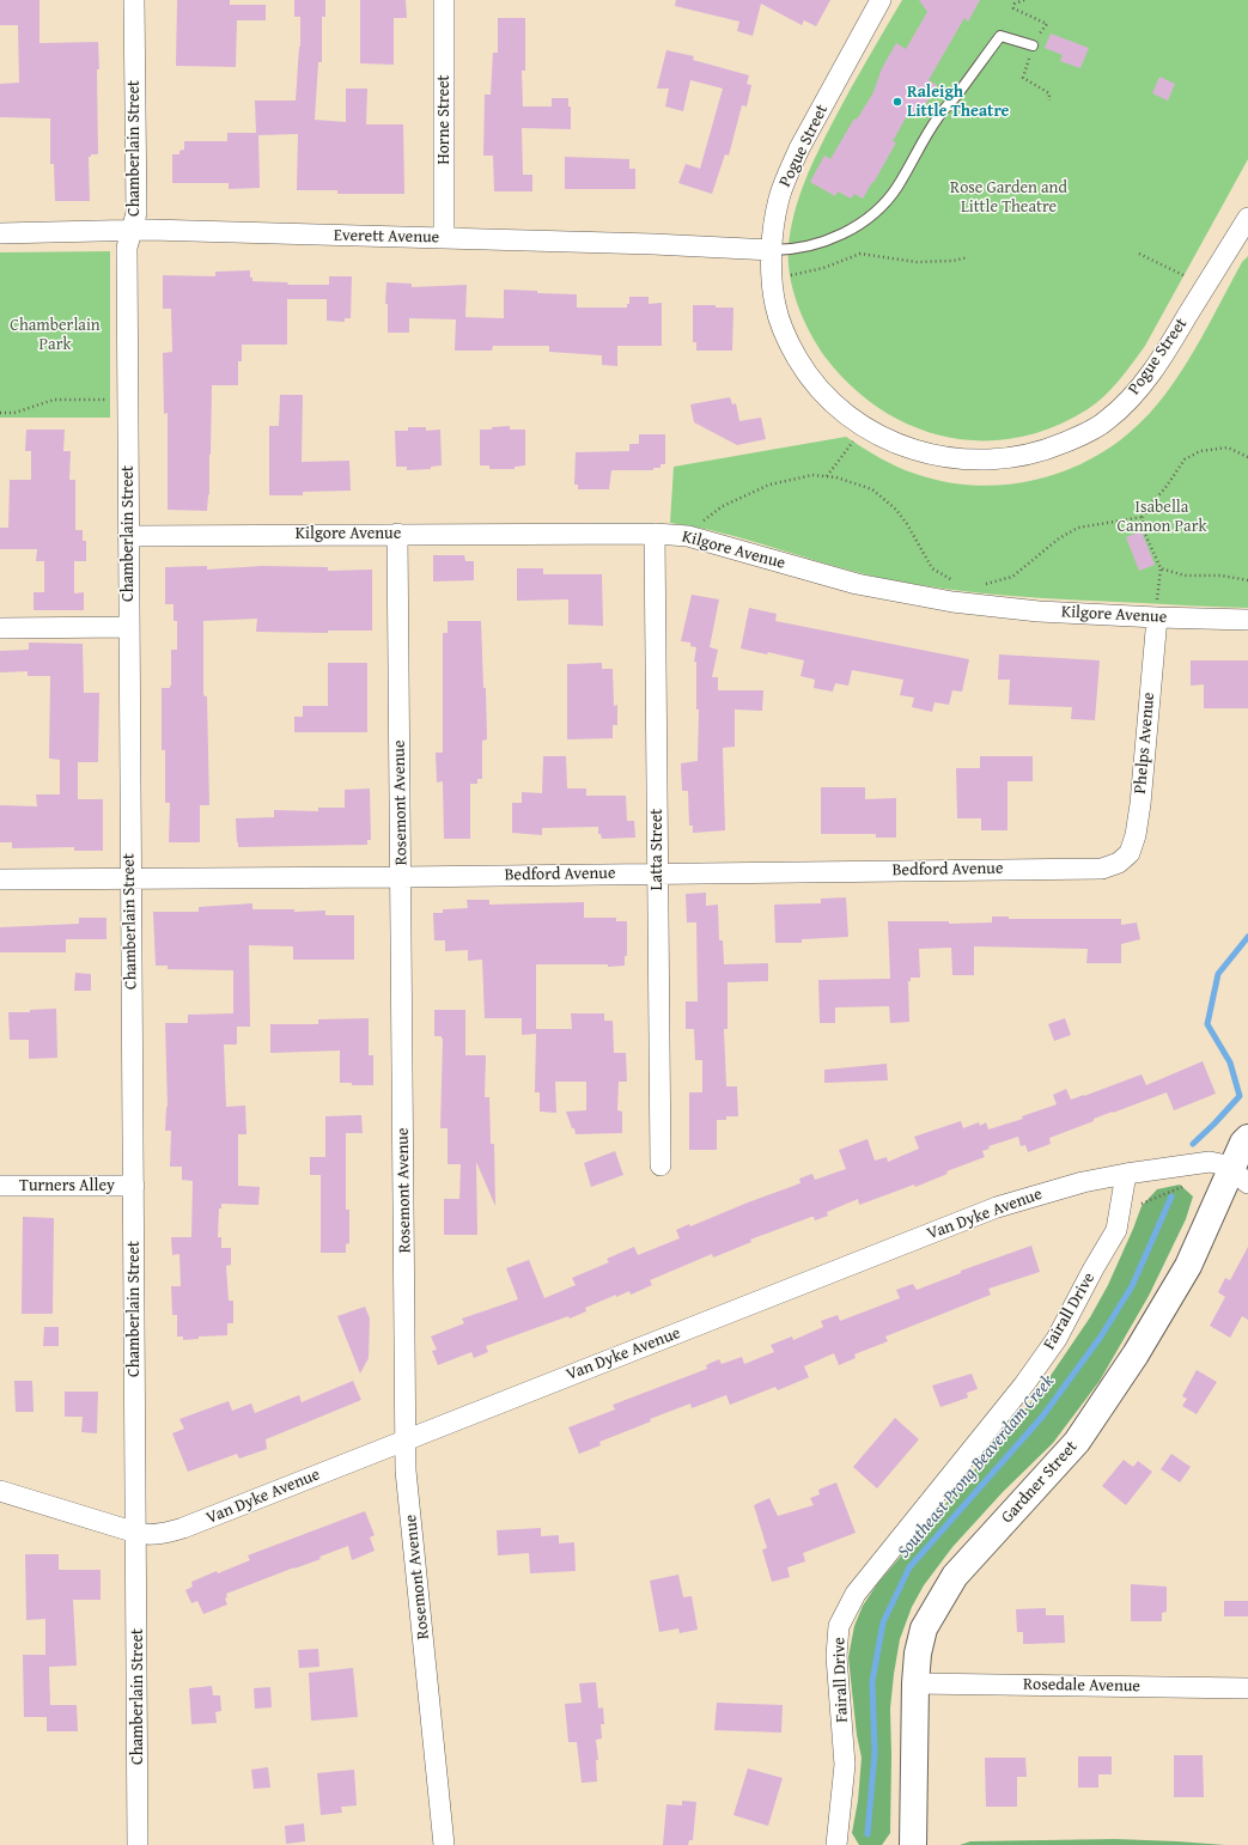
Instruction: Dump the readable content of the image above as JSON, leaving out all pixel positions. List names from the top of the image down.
{
  "streets": {
    "street": [
      "Horne Street",
      "Pogue Street",
      "Chamberlain Street",
      "Everett Avenue",
      "Kilgore Avenue",
      "Phelps Avenue",
      "Rosemont Avenue",
      "Latta Street",
      "Bedford Avenue",
      "Turners Alley",
      "Van Dyke Avenue",
      "Fairall Drive",
      "Gardner Street",
      "Rosedale Avenue"
    ]
  },
  "crossings": [
    ["Horne Street", "Everett Avenue"],
    ["Pogue Street", "Everett Avenue"],
    ["Chamberlain Street", "Everett Avenue"],
    ["Chamberlain Street", "Kilgore Avenue"],
    ["Chamberlain Street", "Bedford Avenue"],
    ["Chamberlain Street", "Turners Alley"],
    ["Chamberlain Street", "Van Dyke Avenue"],
    ["Kilgore Avenue", "Phelps Avenue"],
    ["Kilgore Avenue", "Rosemont Avenue"],
    ["Kilgore Avenue", "Latta Street"],
    ["Phelps Avenue", "Bedford Avenue"],
    ["Rosemont Avenue", "Bedford Avenue"],
    ["Rosemont Avenue", "Van Dyke Avenue"],
    ["Latta Street", "Bedford Avenue"],
    ["Van Dyke Avenue", "Fairall Drive"],
    ["Van Dyke Avenue", "Gardner Street"],
    ["Gardner Street", "Rosedale Avenue"]
  ],
  "water": ["Southeast Prong Beaverdam Creek"],
  "parks": ["Rose Garden and Little Theatre", "Chamberlain Park", "Isabella Cannon Park"],
  "places": ["Raleigh Little Theatre"]
}
